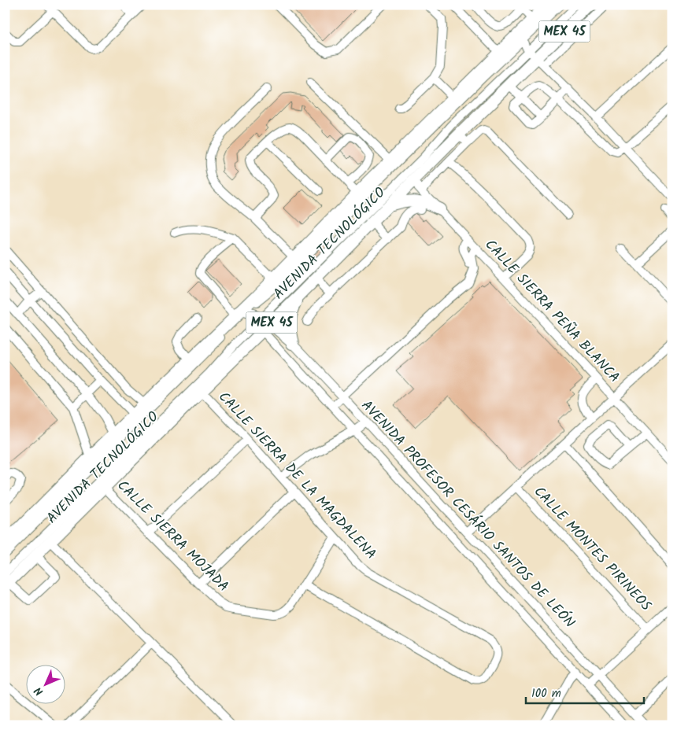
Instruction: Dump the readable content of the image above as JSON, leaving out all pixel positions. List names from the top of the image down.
{
  "streets": {
    "main road": ["MEX 45", "AVENIDA TECNOLÓGICO"],
    "street": [
      "CALLE SIERRA PEÑA BLANCA",
      "CALLE SIERRA DE LA MAGDALENA",
      "AVENIDA PROFESOR CESÁRIO SANTOS DE LEÓN",
      "CALLE SIERRA MOJADA",
      "CALLE MONTES PIRINEOS"
    ]
  },
  "crossings": [
    ["AVENIDA TECNOLÓGICO", "CALLE SIERRA PEÑA BLANCA"],
    ["AVENIDA TECNOLÓGICO", "CALLE SIERRA DE LA MAGDALENA"],
    ["AVENIDA TECNOLÓGICO", "AVENIDA PROFESOR CESÁRIO SANTOS DE LEÓN"],
    ["AVENIDA TECNOLÓGICO", "CALLE SIERRA MOJADA"],
    ["CALLE SIERRA DE LA MAGDALENA", "CALLE SIERRA MOJADA"]
  ],
  "scale_bar": "100 m",
  "north": "bottom left"
}
